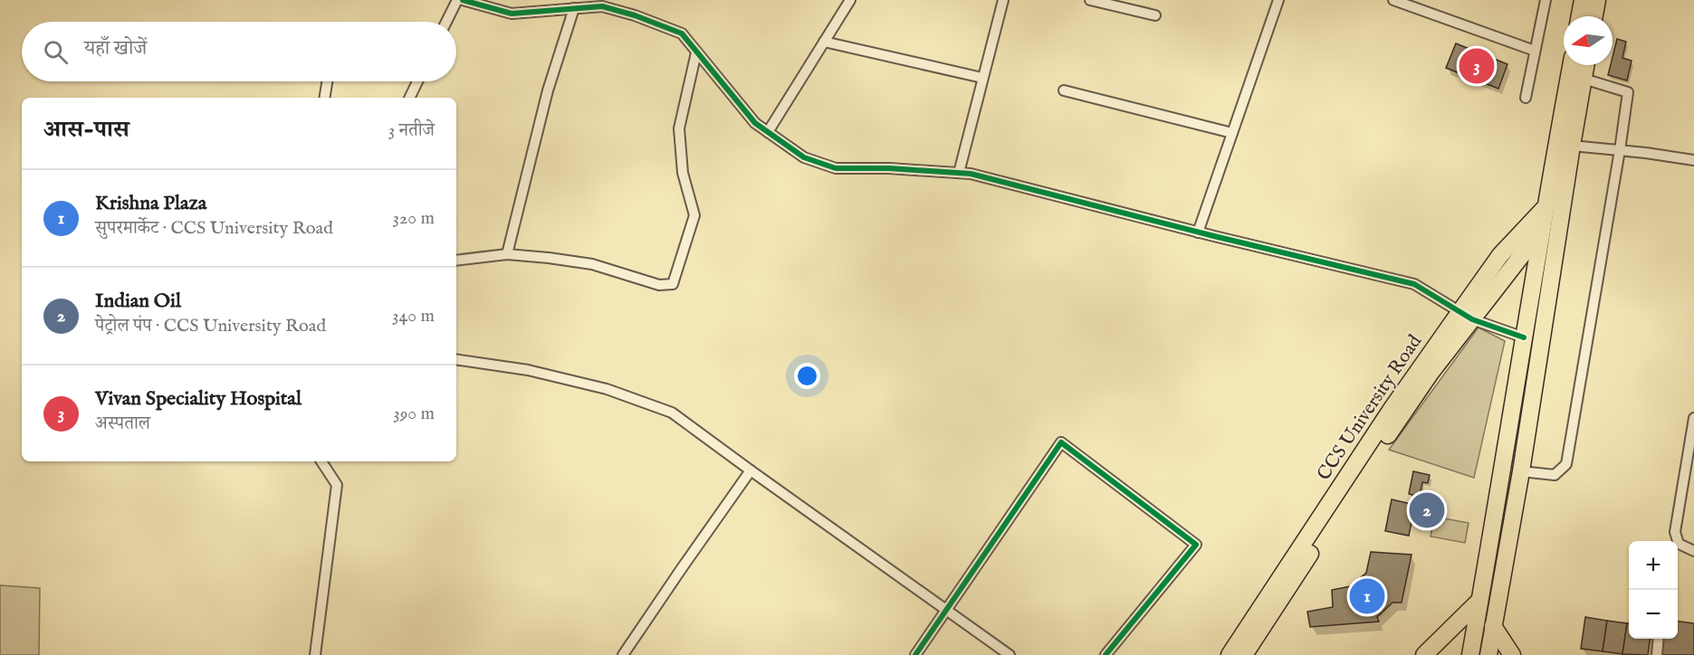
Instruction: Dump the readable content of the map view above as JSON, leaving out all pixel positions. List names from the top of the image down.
{
  "streets": {
    "highway": ["CCS University Road"]
  },
  "north": "left",
  "page": {
    "search": "यहाँ खोजें",
    "pins": ["3", "2", "1"],
    "heading": ["आस-पास", "3 नतीजे"],
    "list": [
      {
        "mark": "1",
        "name": "Krishna Plaza",
        "note": "सुपरमार्केट · CCS University Road",
        "value": "320 m"
      },
      {
        "mark": "2",
        "name": "Indian Oil",
        "note": "पेट्रोल पंप · CCS University Road",
        "value": "340 m"
      },
      {
        "mark": "3",
        "name": "Vivan Speciality Hospital",
        "note": "अस्पताल",
        "value": "390 m"
      }
    ],
    "map_buttons": ["+", "−"]
  }
}
